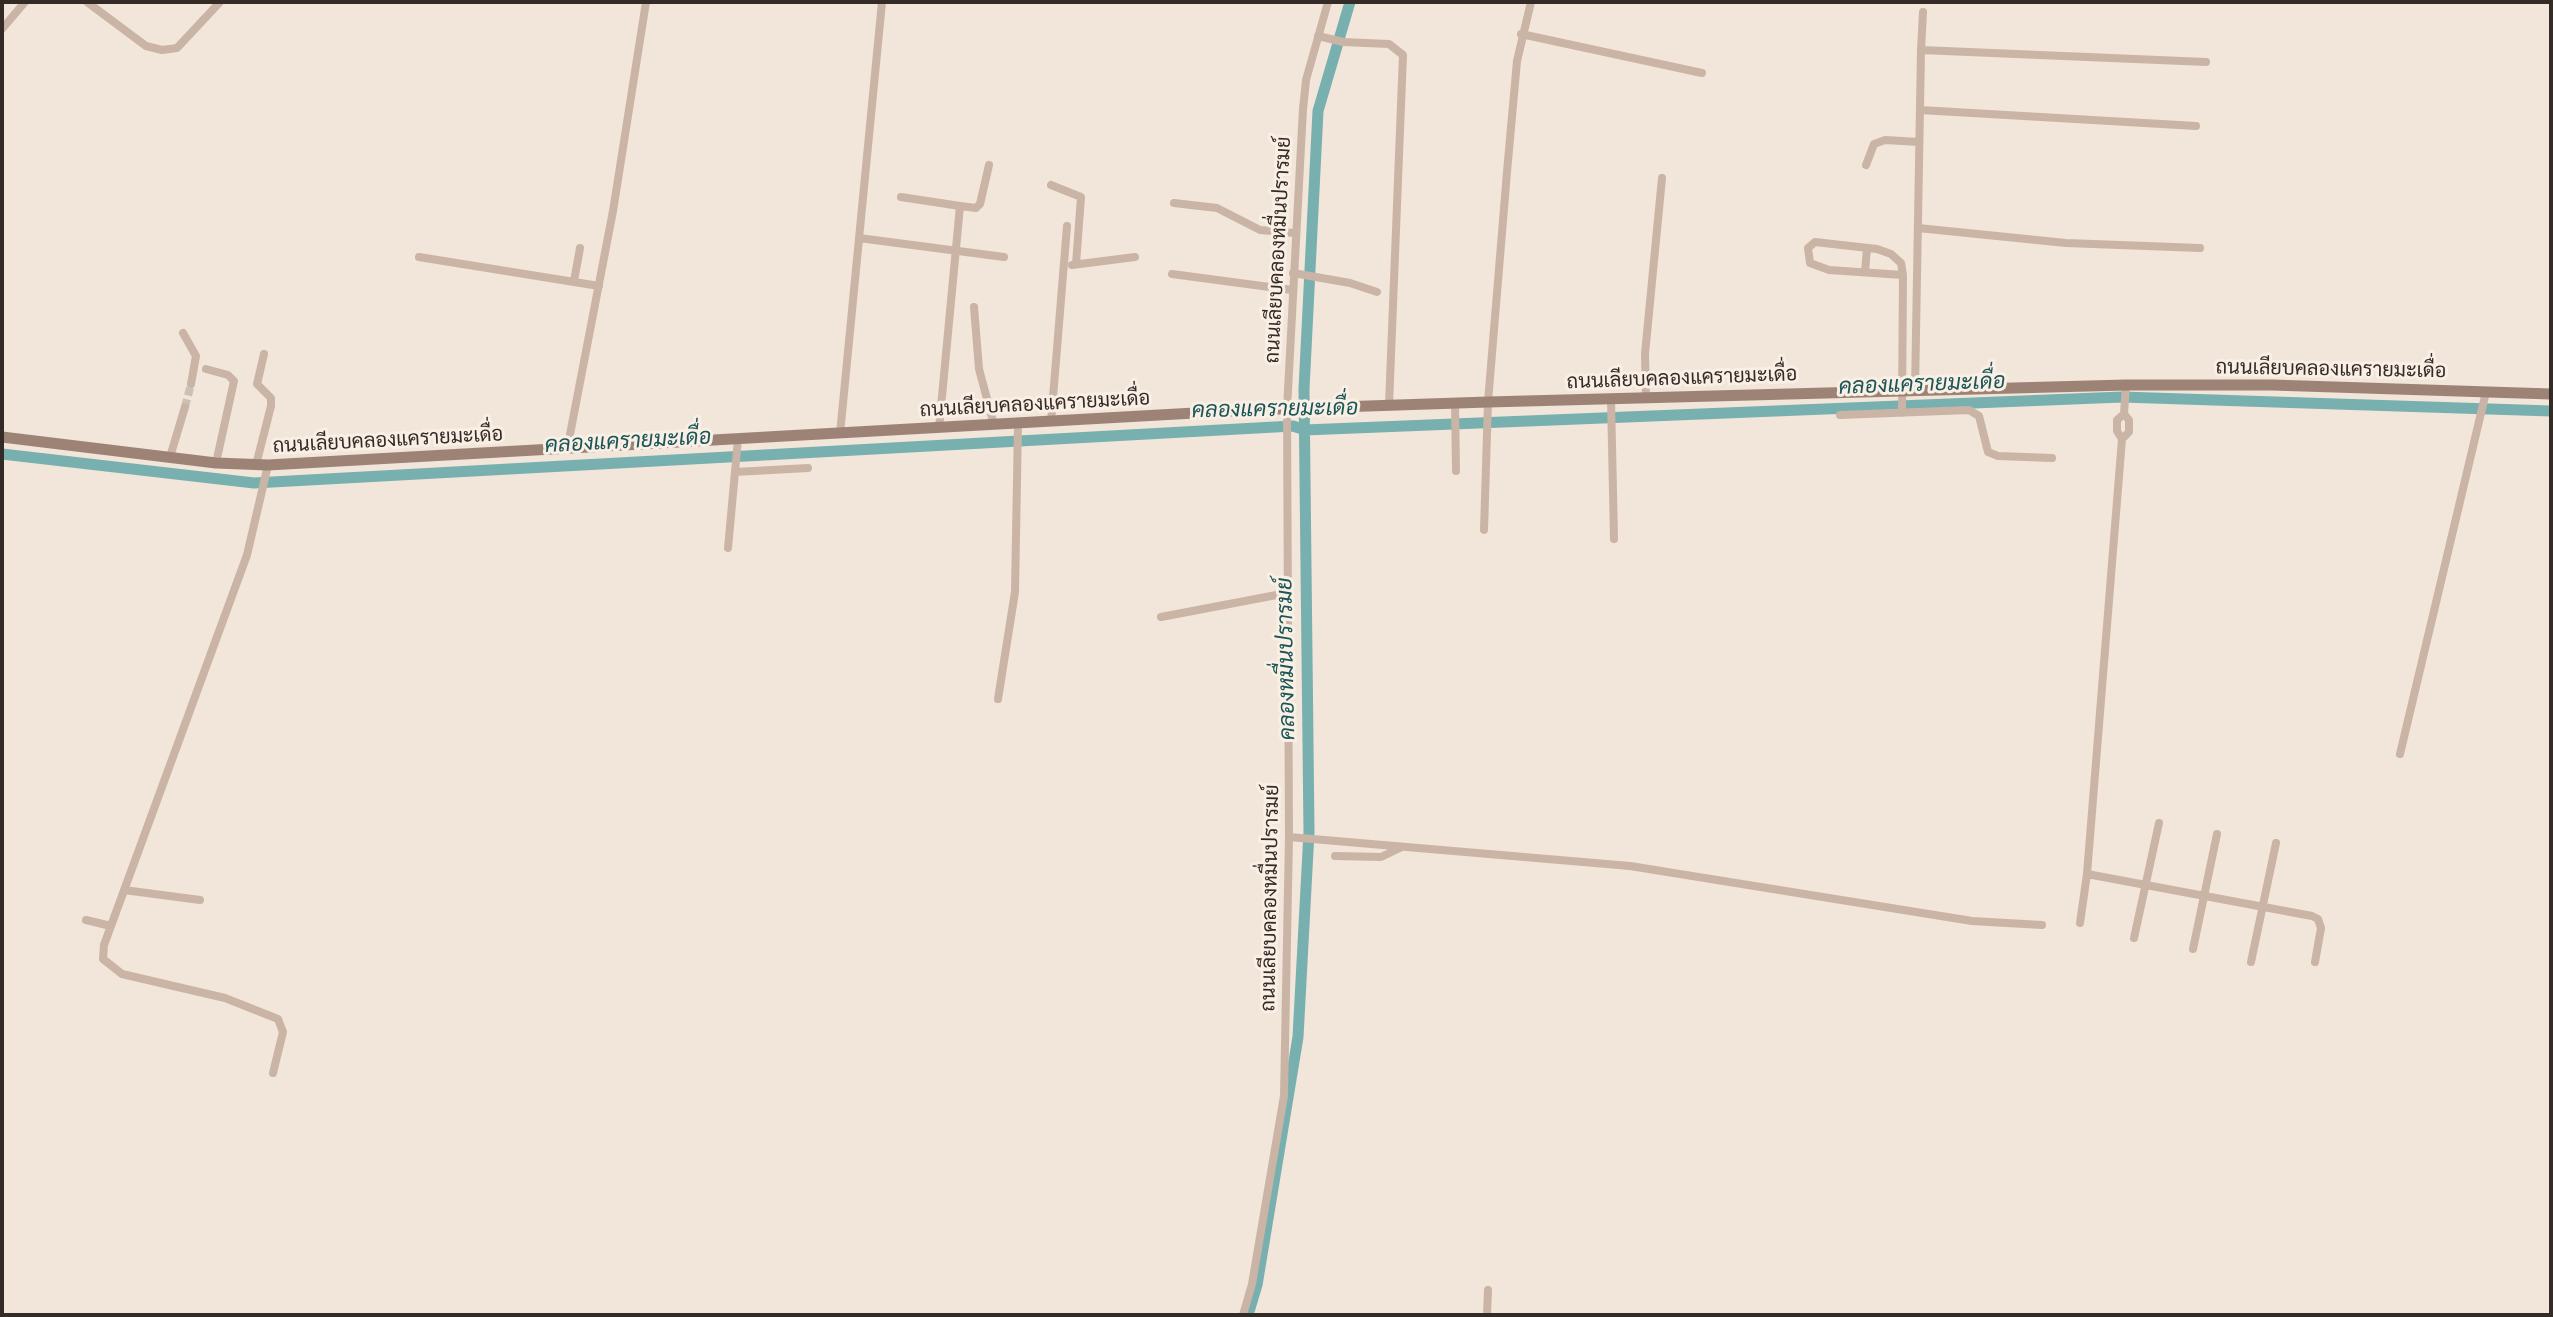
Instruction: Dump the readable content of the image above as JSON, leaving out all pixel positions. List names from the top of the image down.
{
  "streets": {
    "street": ["ถนนเลียบคลองหมื่นปรารมย์", "ถนนเลียบคลองแครายมะเดื่อ"]
  },
  "crossings": [
    ["ถนนเลียบคลองหมื่นปรารมย์", "ถนนเลียบคลองแครายมะเดื่อ"]
  ],
  "water": ["คลองแครายมะเดื่อ", "คลองหมื่นปรารมย์"]
}
